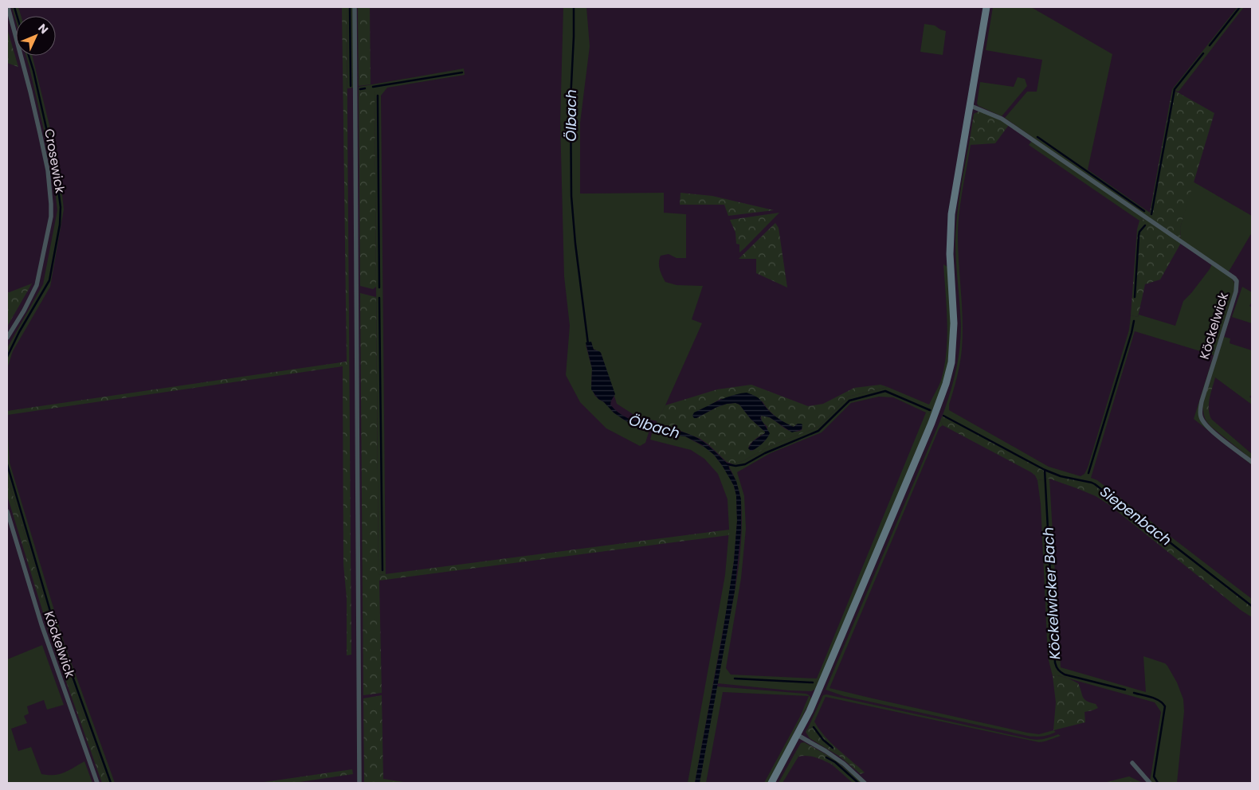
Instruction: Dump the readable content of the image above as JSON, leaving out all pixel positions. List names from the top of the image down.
{
  "streets": {
    "street": ["Crosewick", "Köckelwick"]
  },
  "water": ["Ölbach", "Siepenbach", "Köckelwicker Bach"],
  "north": "top right"
}
